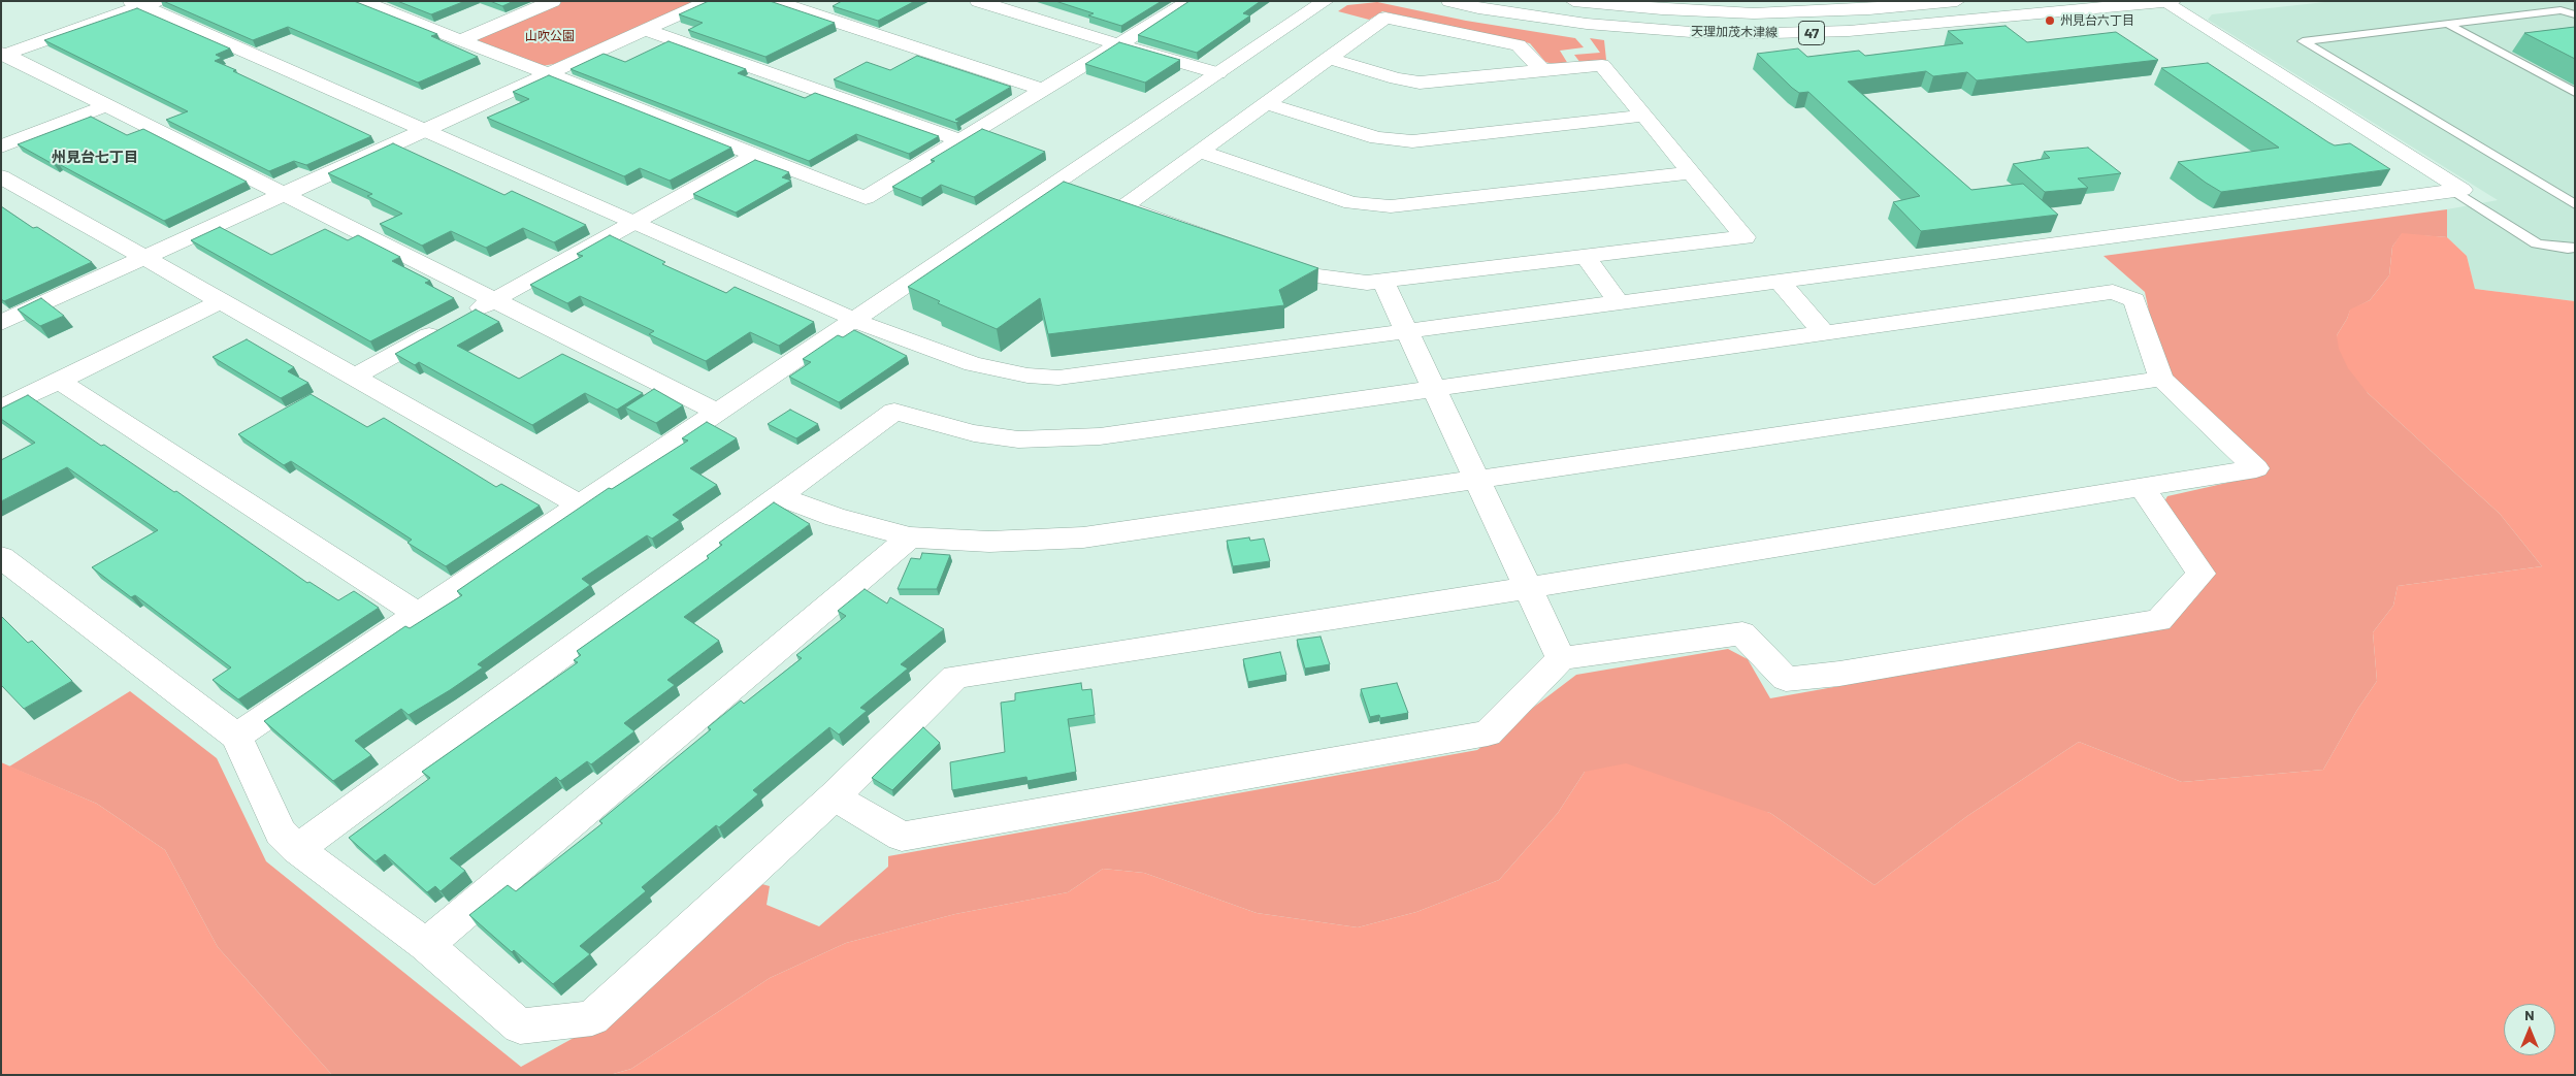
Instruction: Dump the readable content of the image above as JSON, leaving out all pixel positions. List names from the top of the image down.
{
  "streets": {
    "street": ["天理加茂木津線", "47"]
  },
  "districts": ["州見台七丁目"],
  "parks": ["山吹公園"],
  "places": ["州見台六丁目"],
  "north": "top"
}
